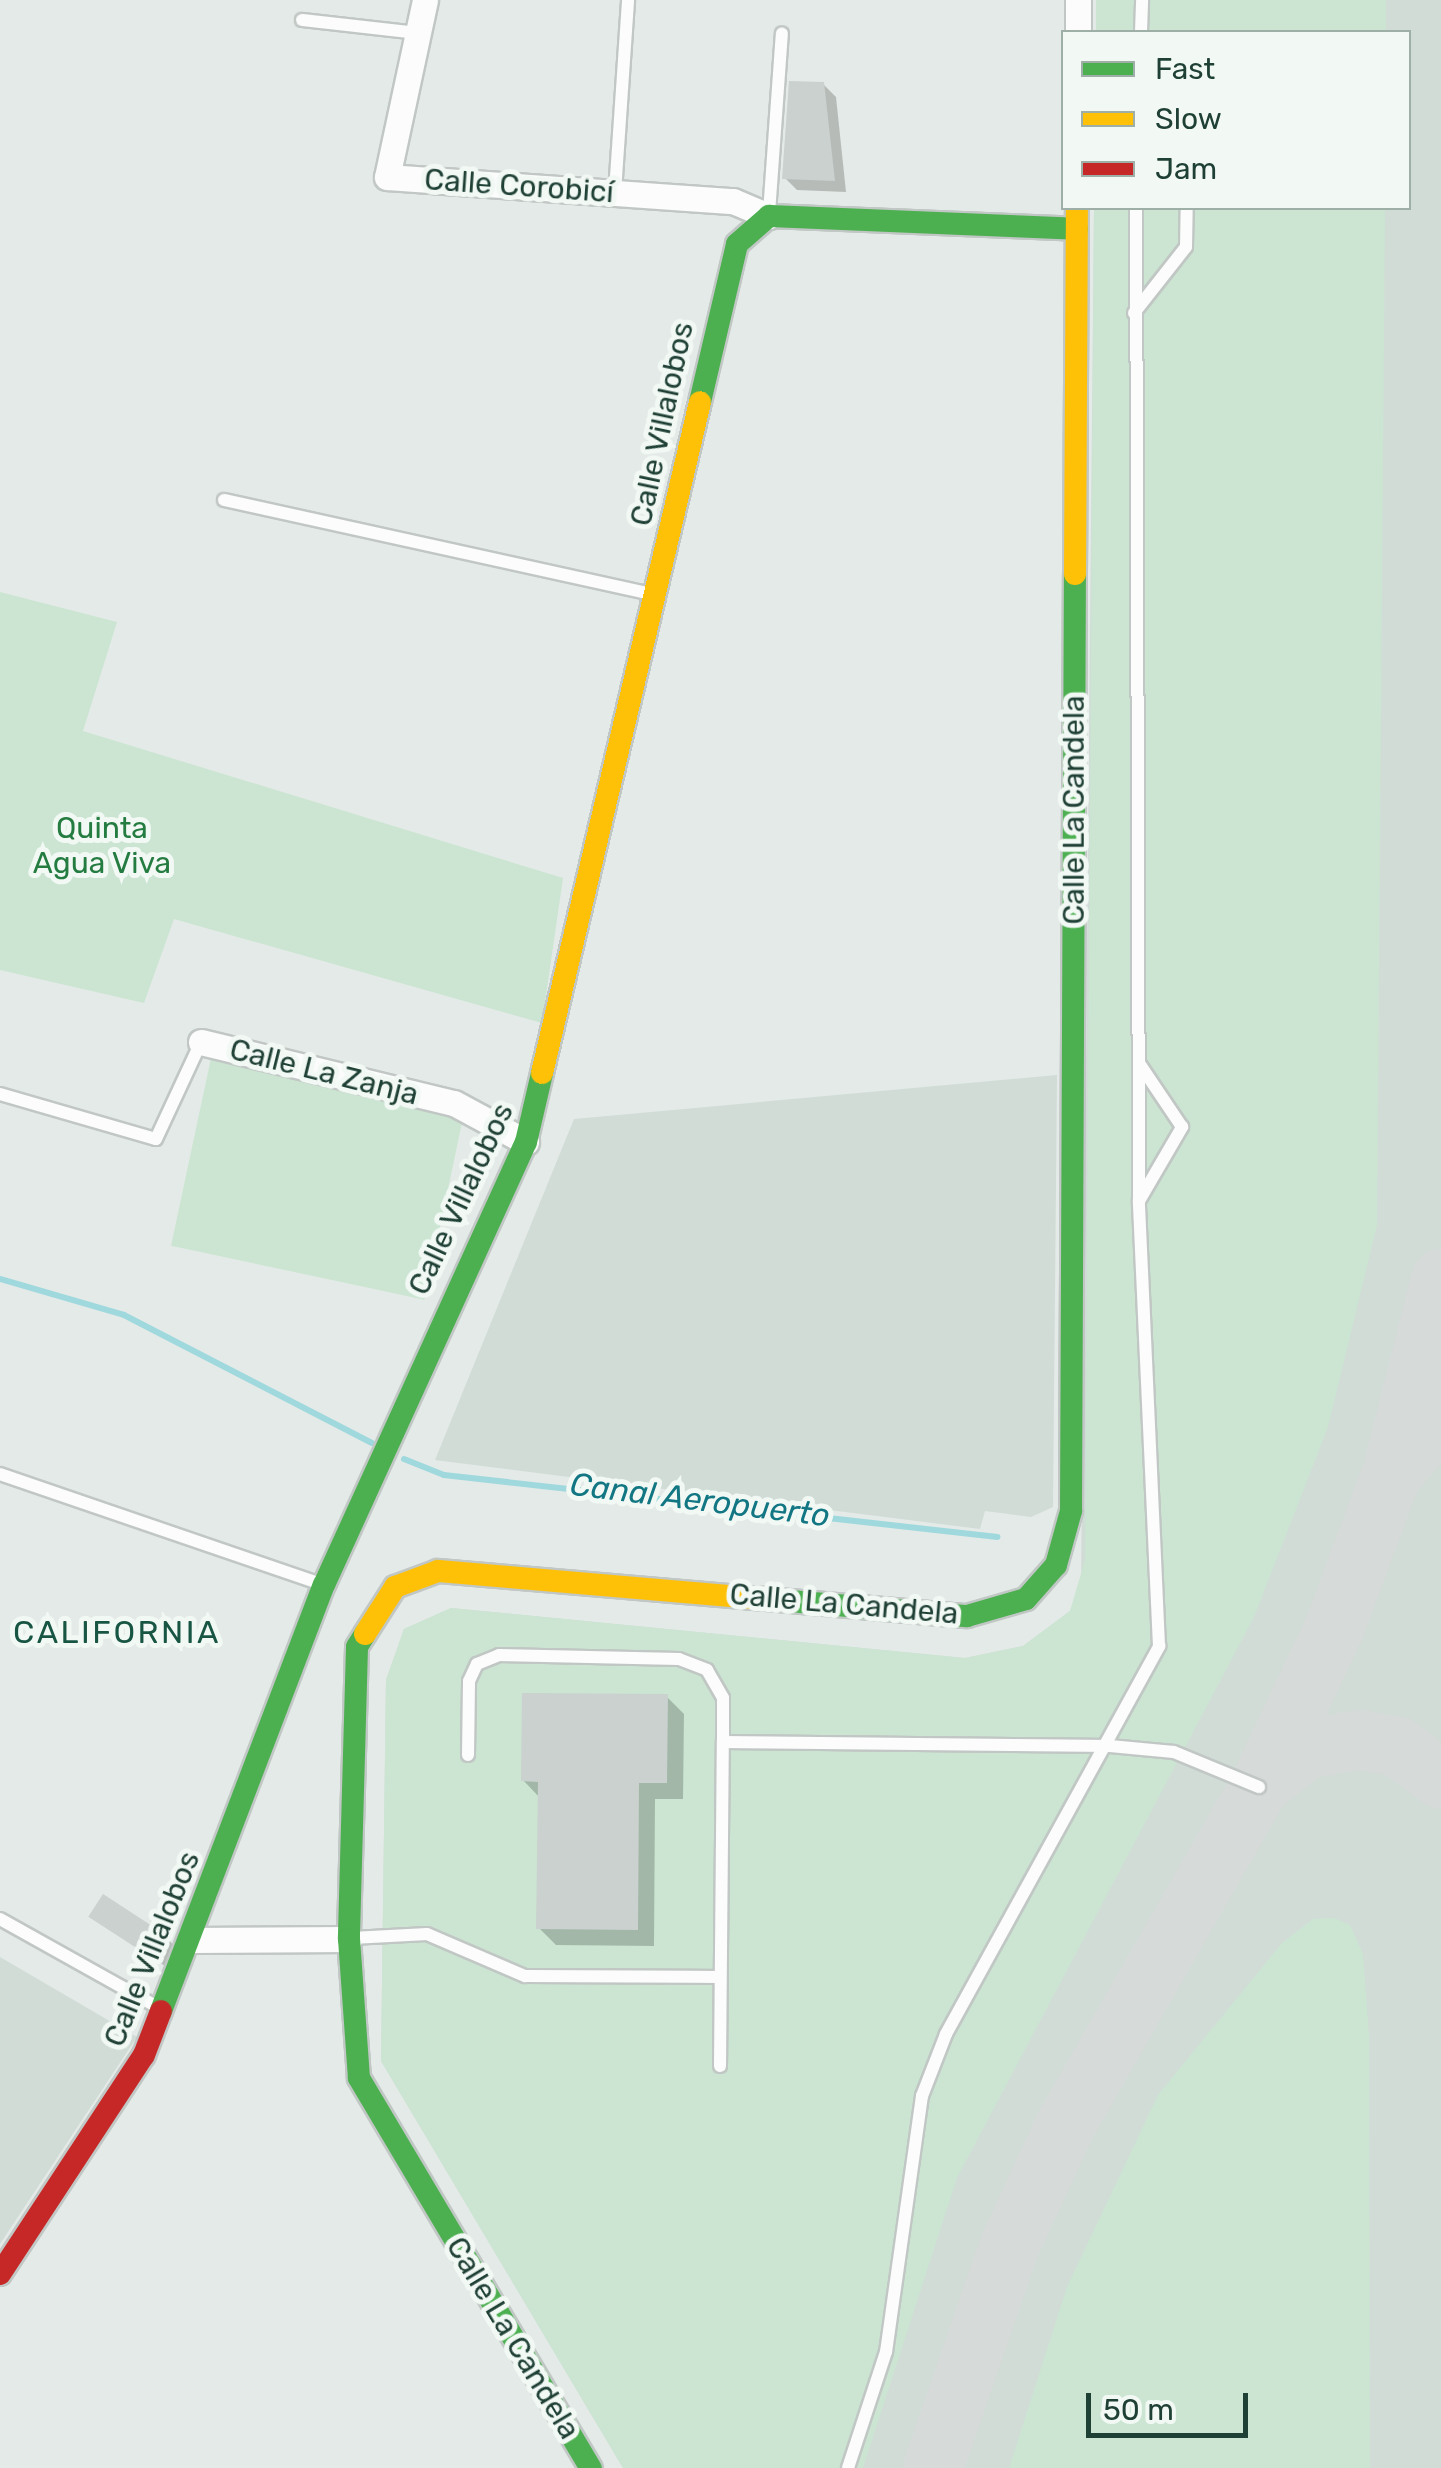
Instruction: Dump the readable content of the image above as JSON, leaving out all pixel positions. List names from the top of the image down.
{
  "streets": {
    "street": [
      "Calle Corobicí",
      "Calle Villalobos",
      "Calle La Candela",
      "Calle La Zanja"
    ]
  },
  "crossings": [
    ["Calle Corobicí", "Calle Villalobos"],
    ["Calle Villalobos", "Calle La Zanja"]
  ],
  "districts": ["CALIFORNIA"],
  "water": ["Canal Aeropuerto"],
  "parks": ["Quinta Agua Viva"],
  "legend": ["Fast", "Slow", "Jam"],
  "scale_bar": "50 m"
}
